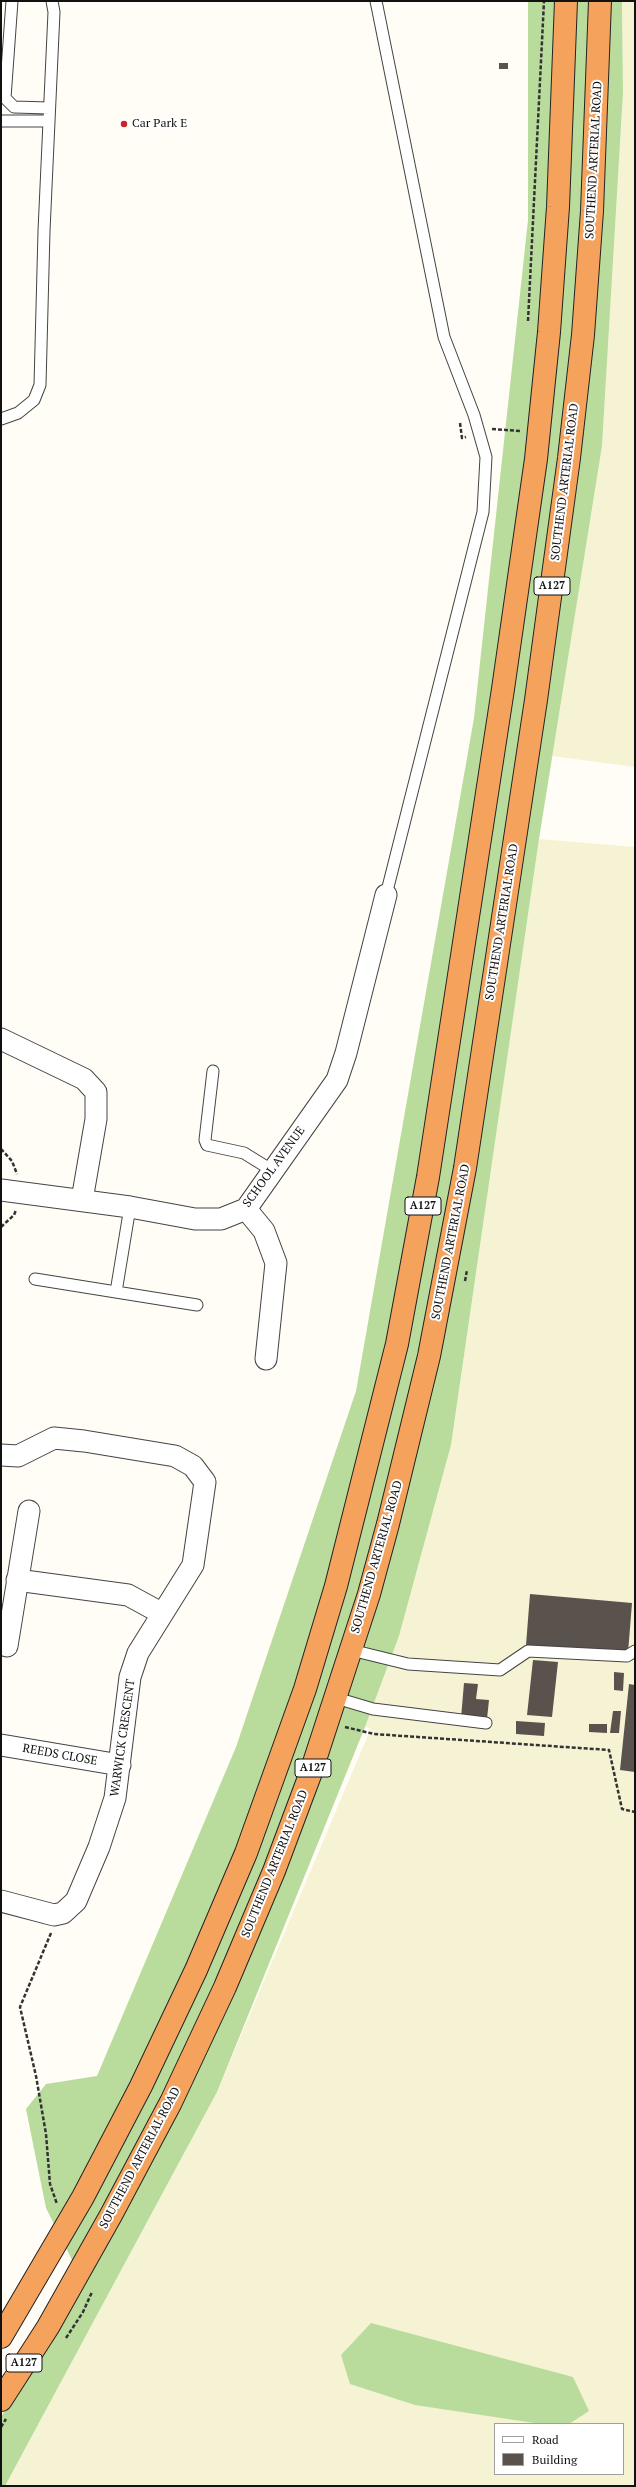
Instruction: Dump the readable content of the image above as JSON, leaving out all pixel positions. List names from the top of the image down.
{
  "streets": {
    "highway": ["SOUTHEND ARTERIAL ROAD", "A127"],
    "street": ["SCHOOL AVENUE", "WARWICK CRESCENT", "REEDS CLOSE"]
  },
  "crossings": [
    ["WARWICK CRESCENT", "REEDS CLOSE"]
  ],
  "places": ["Car Park E"],
  "legend": ["Road", "Building"]
}
